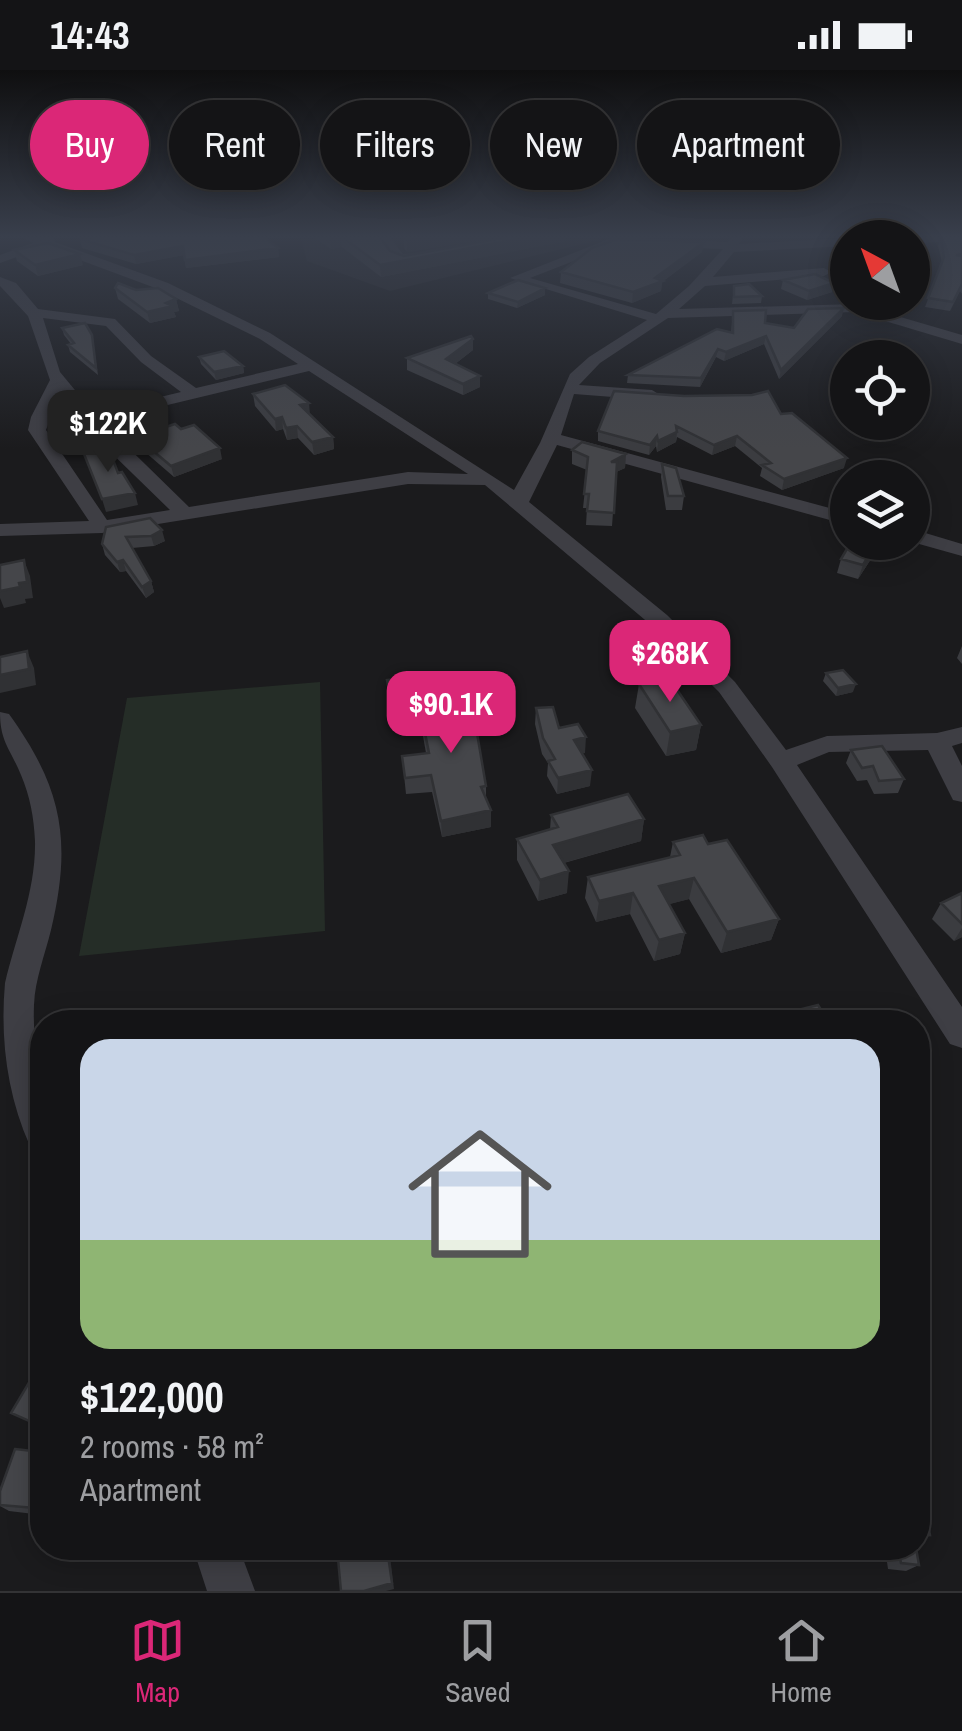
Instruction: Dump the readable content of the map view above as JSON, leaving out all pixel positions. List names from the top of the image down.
{
  "north": "top left",
  "page": {
    "status": "14:43",
    "chip": [
      "Buy",
      "Rent",
      "Filters",
      "New",
      "Apartment"
    ],
    "price": ["$122K", "$268K", "$90.1K"],
    "list": [
      {
        "name": "$122,000",
        "note": "2 rooms · 58 m² · Apartment"
      }
    ],
    "tabs": ["Map", "Saved", "Home"]
  }
}
